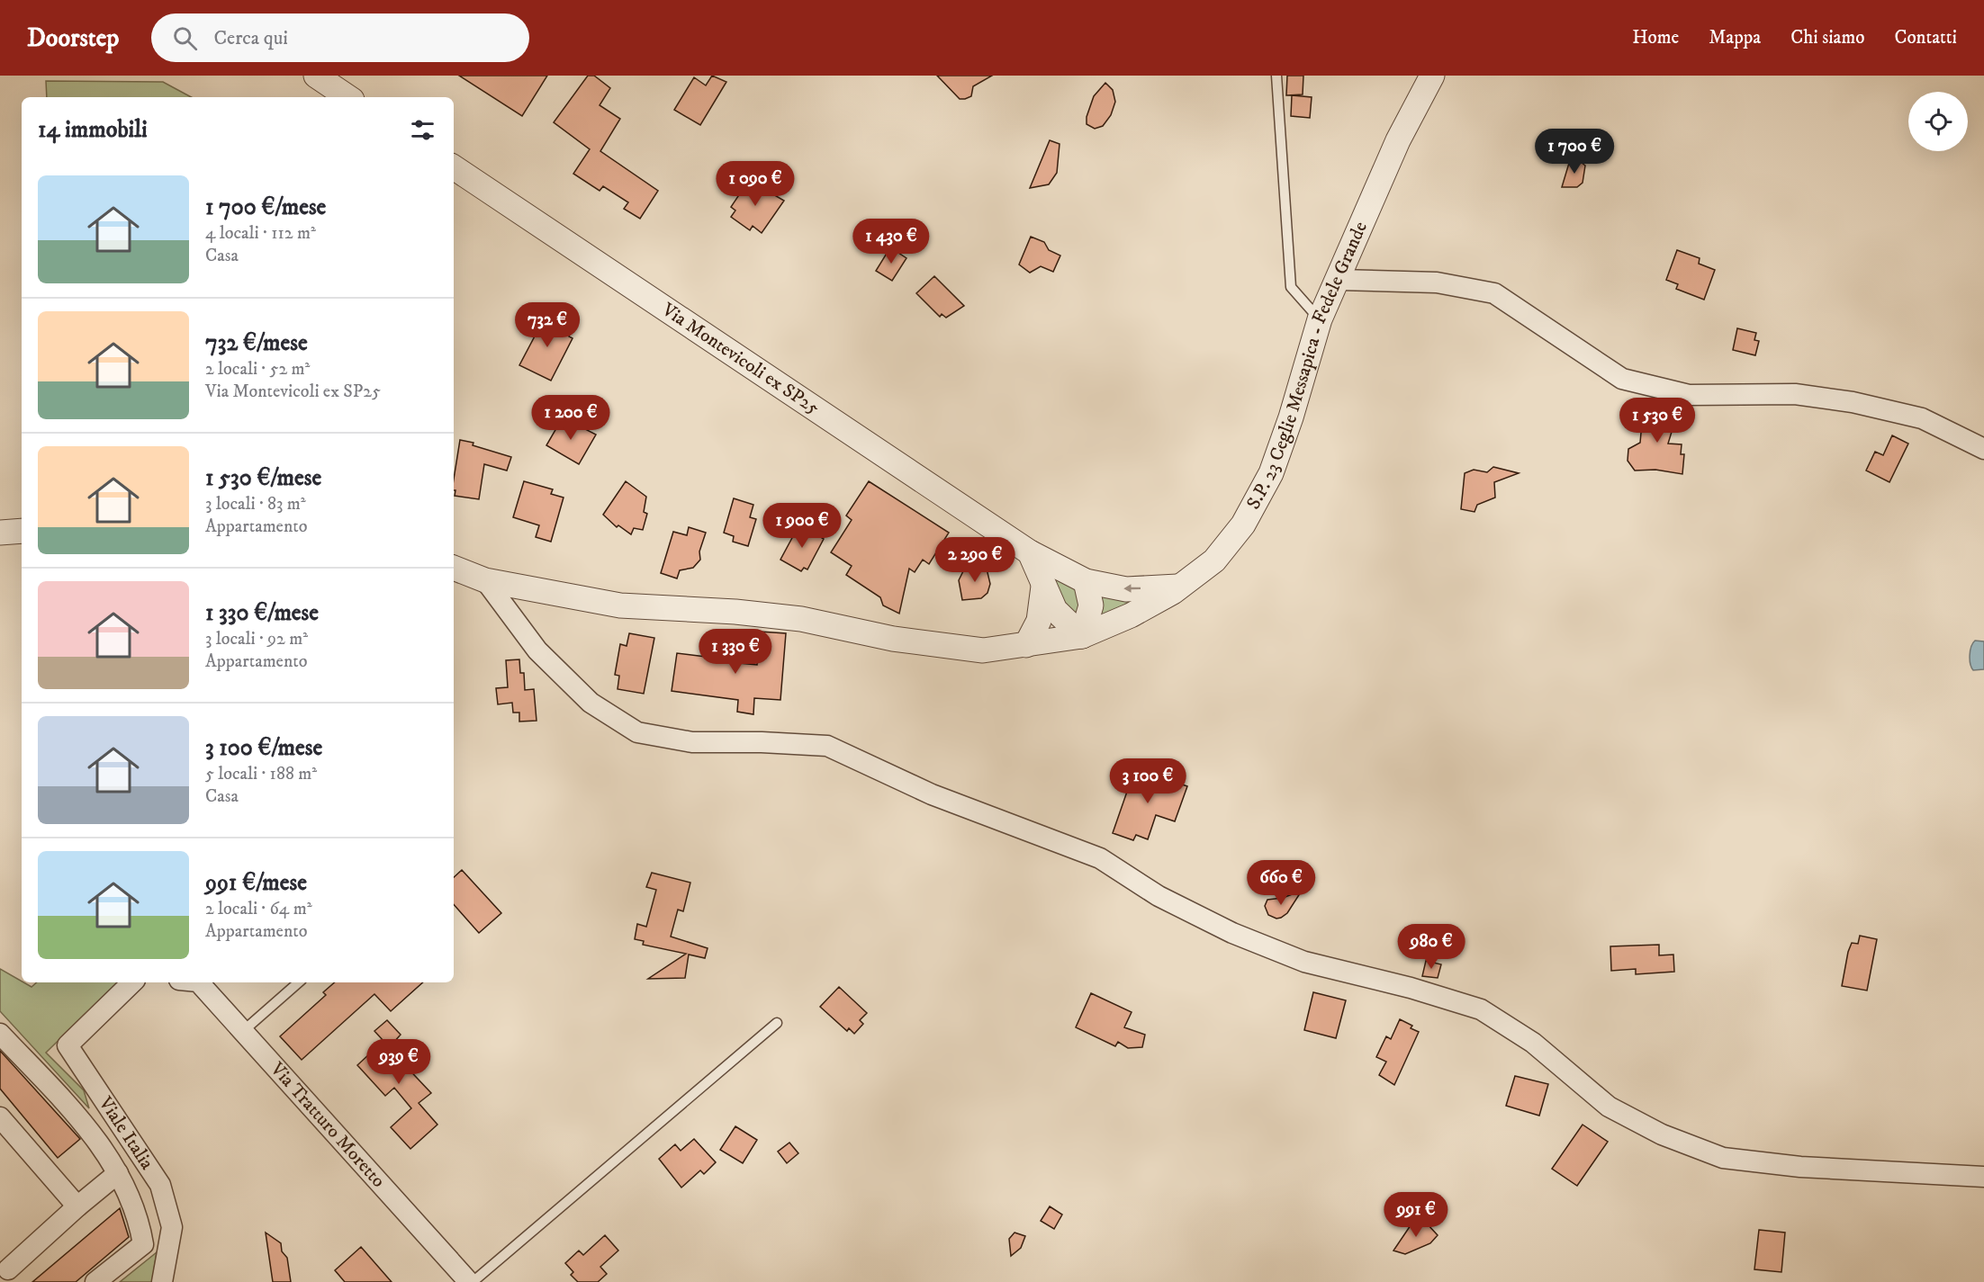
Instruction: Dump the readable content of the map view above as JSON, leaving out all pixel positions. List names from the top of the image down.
{
  "streets": {
    "street": [
      "Via Montevicoli ex SP25",
      "S.P. 23 Ceglie Messapica - Fedele Grande",
      "Via Tratturo Moretto",
      "Viale Italia"
    ]
  },
  "crossings": [
    ["Via Montevicoli ex SP25", "S.P. 23 Ceglie Messapica - Fedele Grande"]
  ],
  "page": {
    "header": "Doorstep",
    "search": "Cerca qui",
    "nav": [
      "Home",
      "Mappa",
      "Chi siamo",
      "Contatti"
    ],
    "heading": "14 immobili",
    "price": [
      "1 700 €",
      "1 090 €",
      "1 430 €",
      "732 €",
      "1 200 €",
      "1 530 €",
      "1 900 €",
      "2 290 €",
      "1 330 €",
      "3 100 €",
      "660 €",
      "980 €",
      "939 €",
      "991 €"
    ],
    "list": [
      {
        "name": "1 700 €/mese",
        "note": "4 locali · 112 m² · Casa"
      },
      {
        "name": "732 €/mese",
        "note": "2 locali · 52 m² · Via Montevicoli ex SP25"
      },
      {
        "name": "1 530 €/mese",
        "note": "3 locali · 83 m² · Appartamento"
      },
      {
        "name": "1 330 €/mese",
        "note": "3 locali · 92 m² · Appartamento"
      },
      {
        "name": "3 100 €/mese",
        "note": "5 locali · 188 m² · Casa"
      },
      {
        "name": "991 €/mese",
        "note": "2 locali · 64 m² · Appartamento"
      }
    ]
  }
}
